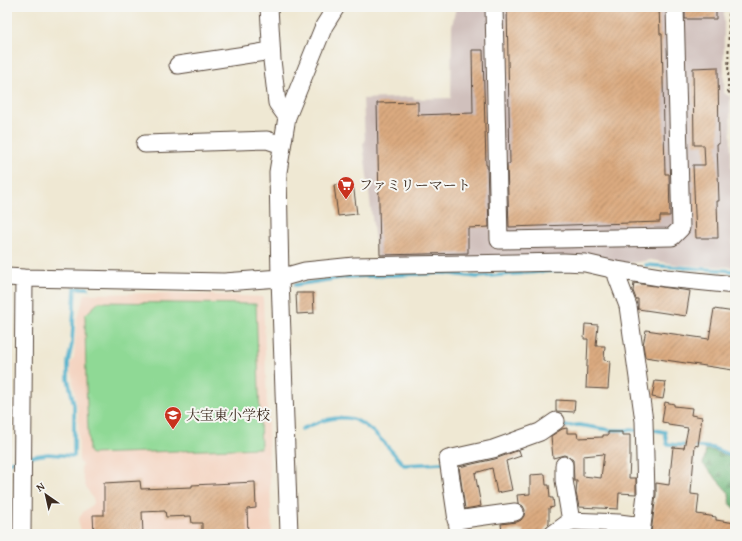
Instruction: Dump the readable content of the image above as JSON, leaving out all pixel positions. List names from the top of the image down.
{
  "places": {
    "supermarket": ["ファミリーマート"],
    "school or university": ["大宝東小学校"]
  },
  "north": "top left"
}
